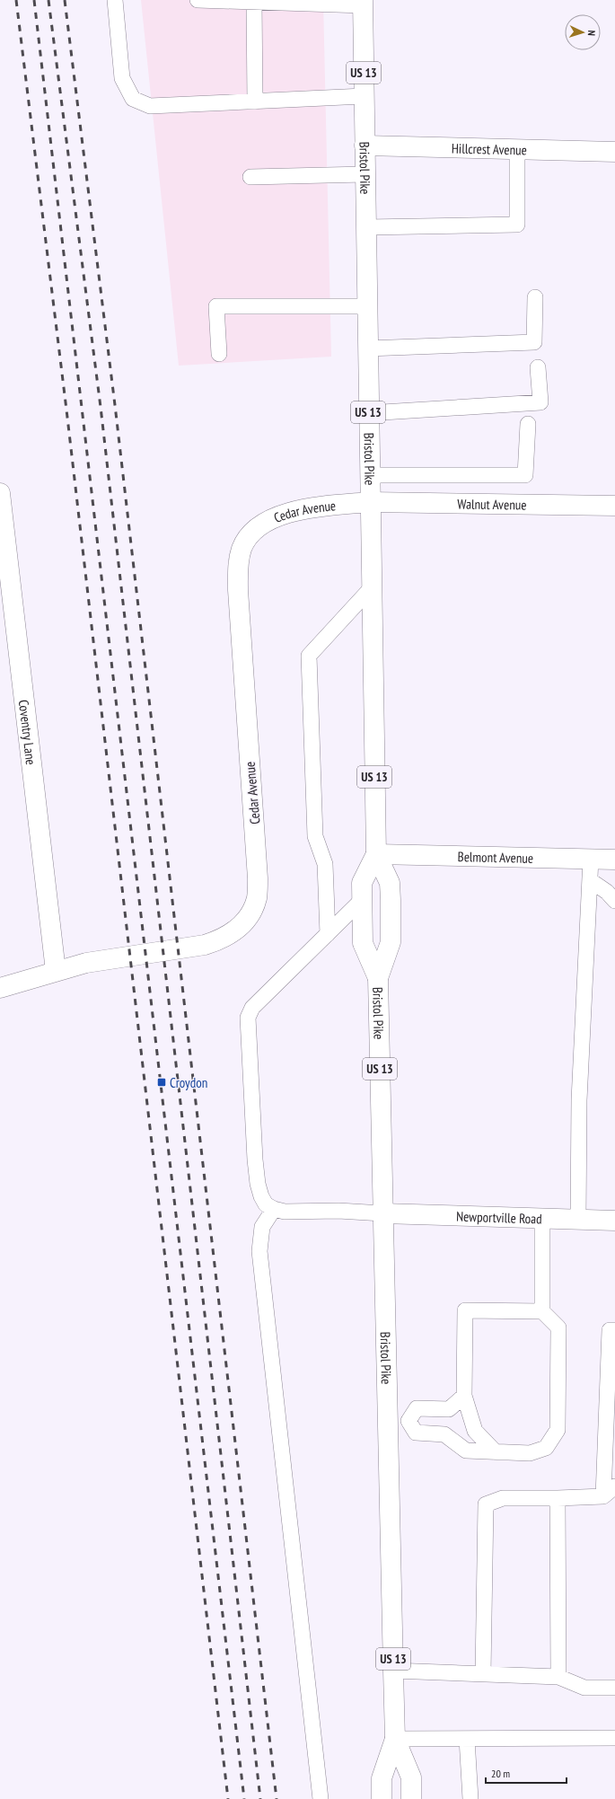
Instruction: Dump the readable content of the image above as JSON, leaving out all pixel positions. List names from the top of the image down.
{
  "streets": {
    "main road": [
      "US 13",
      "Hillcrest Avenue",
      "Bristol Pike",
      "Walnut Avenue",
      "Cedar Avenue",
      "Coventry Lane",
      "Belmont Avenue",
      "Newportville Road"
    ]
  },
  "crossings": [
    ["Hillcrest Avenue", "Bristol Pike"],
    ["Bristol Pike", "Walnut Avenue"],
    ["Bristol Pike", "Cedar Avenue"],
    ["Bristol Pike", "Belmont Avenue"],
    ["Bristol Pike", "Newportville Road"],
    ["Walnut Avenue", "Cedar Avenue"],
    ["Cedar Avenue", "Coventry Lane"]
  ],
  "places": {
    "transit": ["Croydon"]
  },
  "scale_bar": "20 m",
  "north": "right"
}
